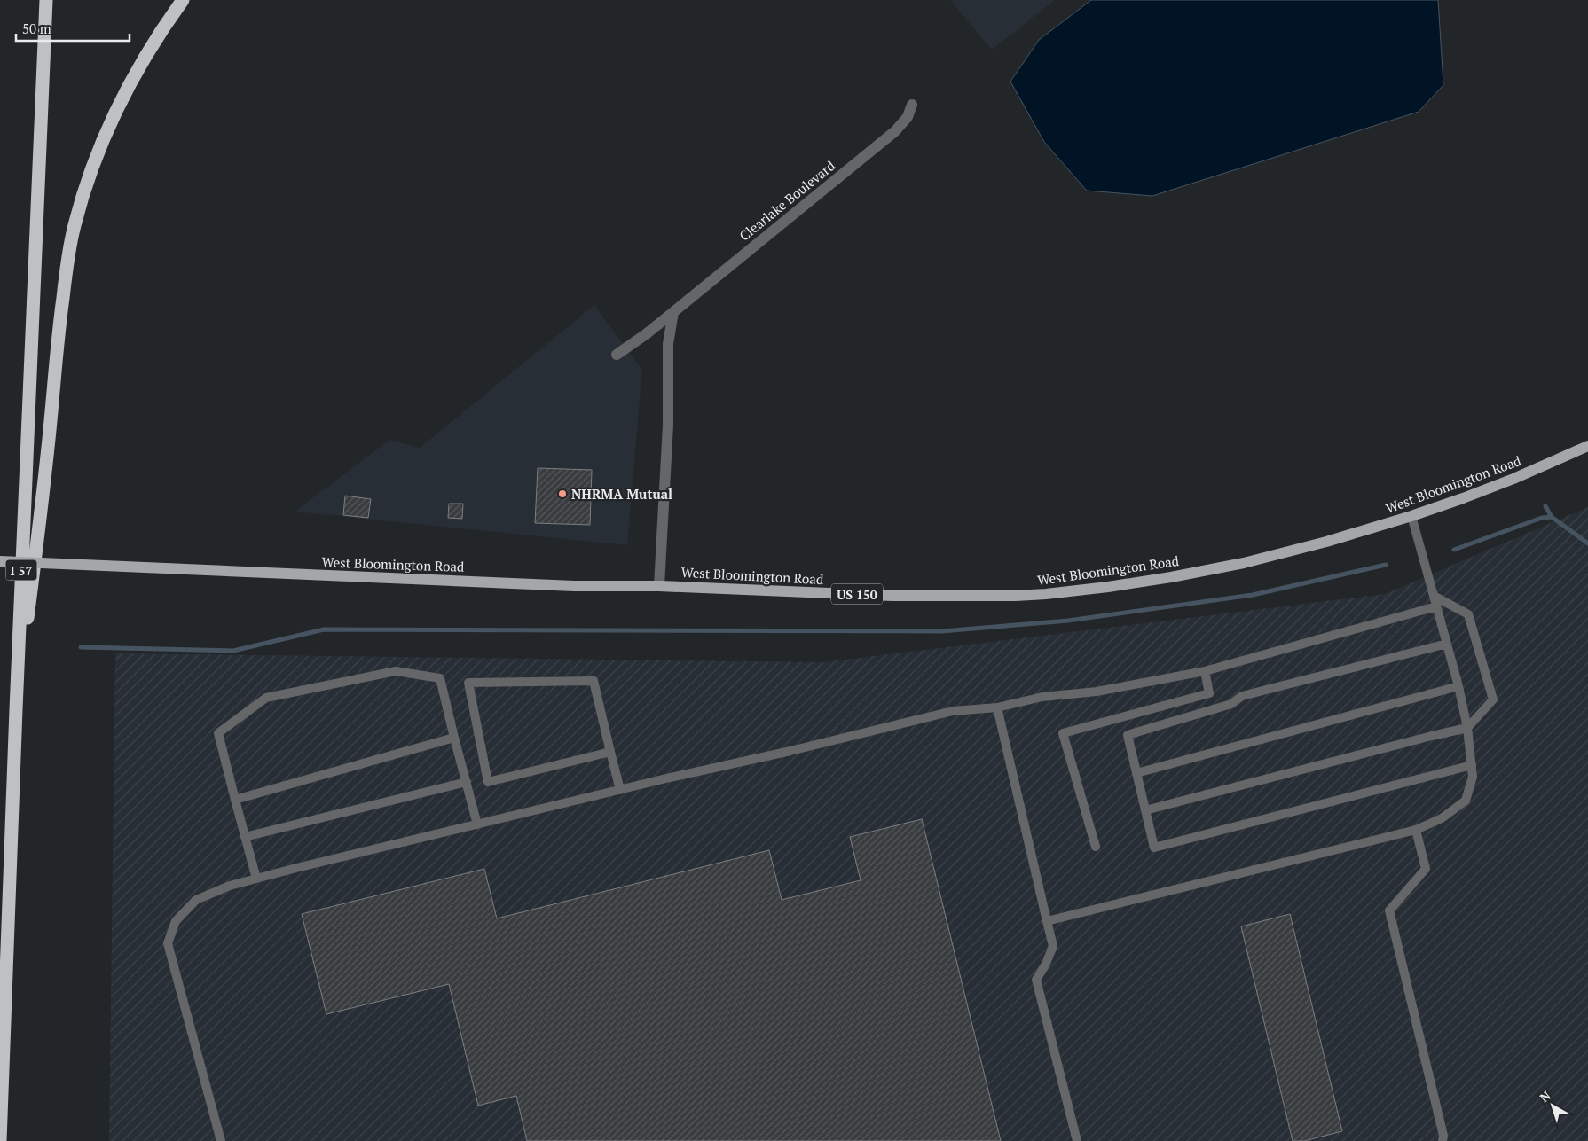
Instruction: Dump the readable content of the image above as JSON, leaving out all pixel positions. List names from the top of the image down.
{
  "streets": {
    "highway": ["I 57"],
    "main road": ["West Bloomington Road", "US 150"],
    "street": ["Clearlake Boulevard"]
  },
  "places": ["NHRMA Mutual"],
  "scale_bar": "50 m",
  "north": "top left"
}
